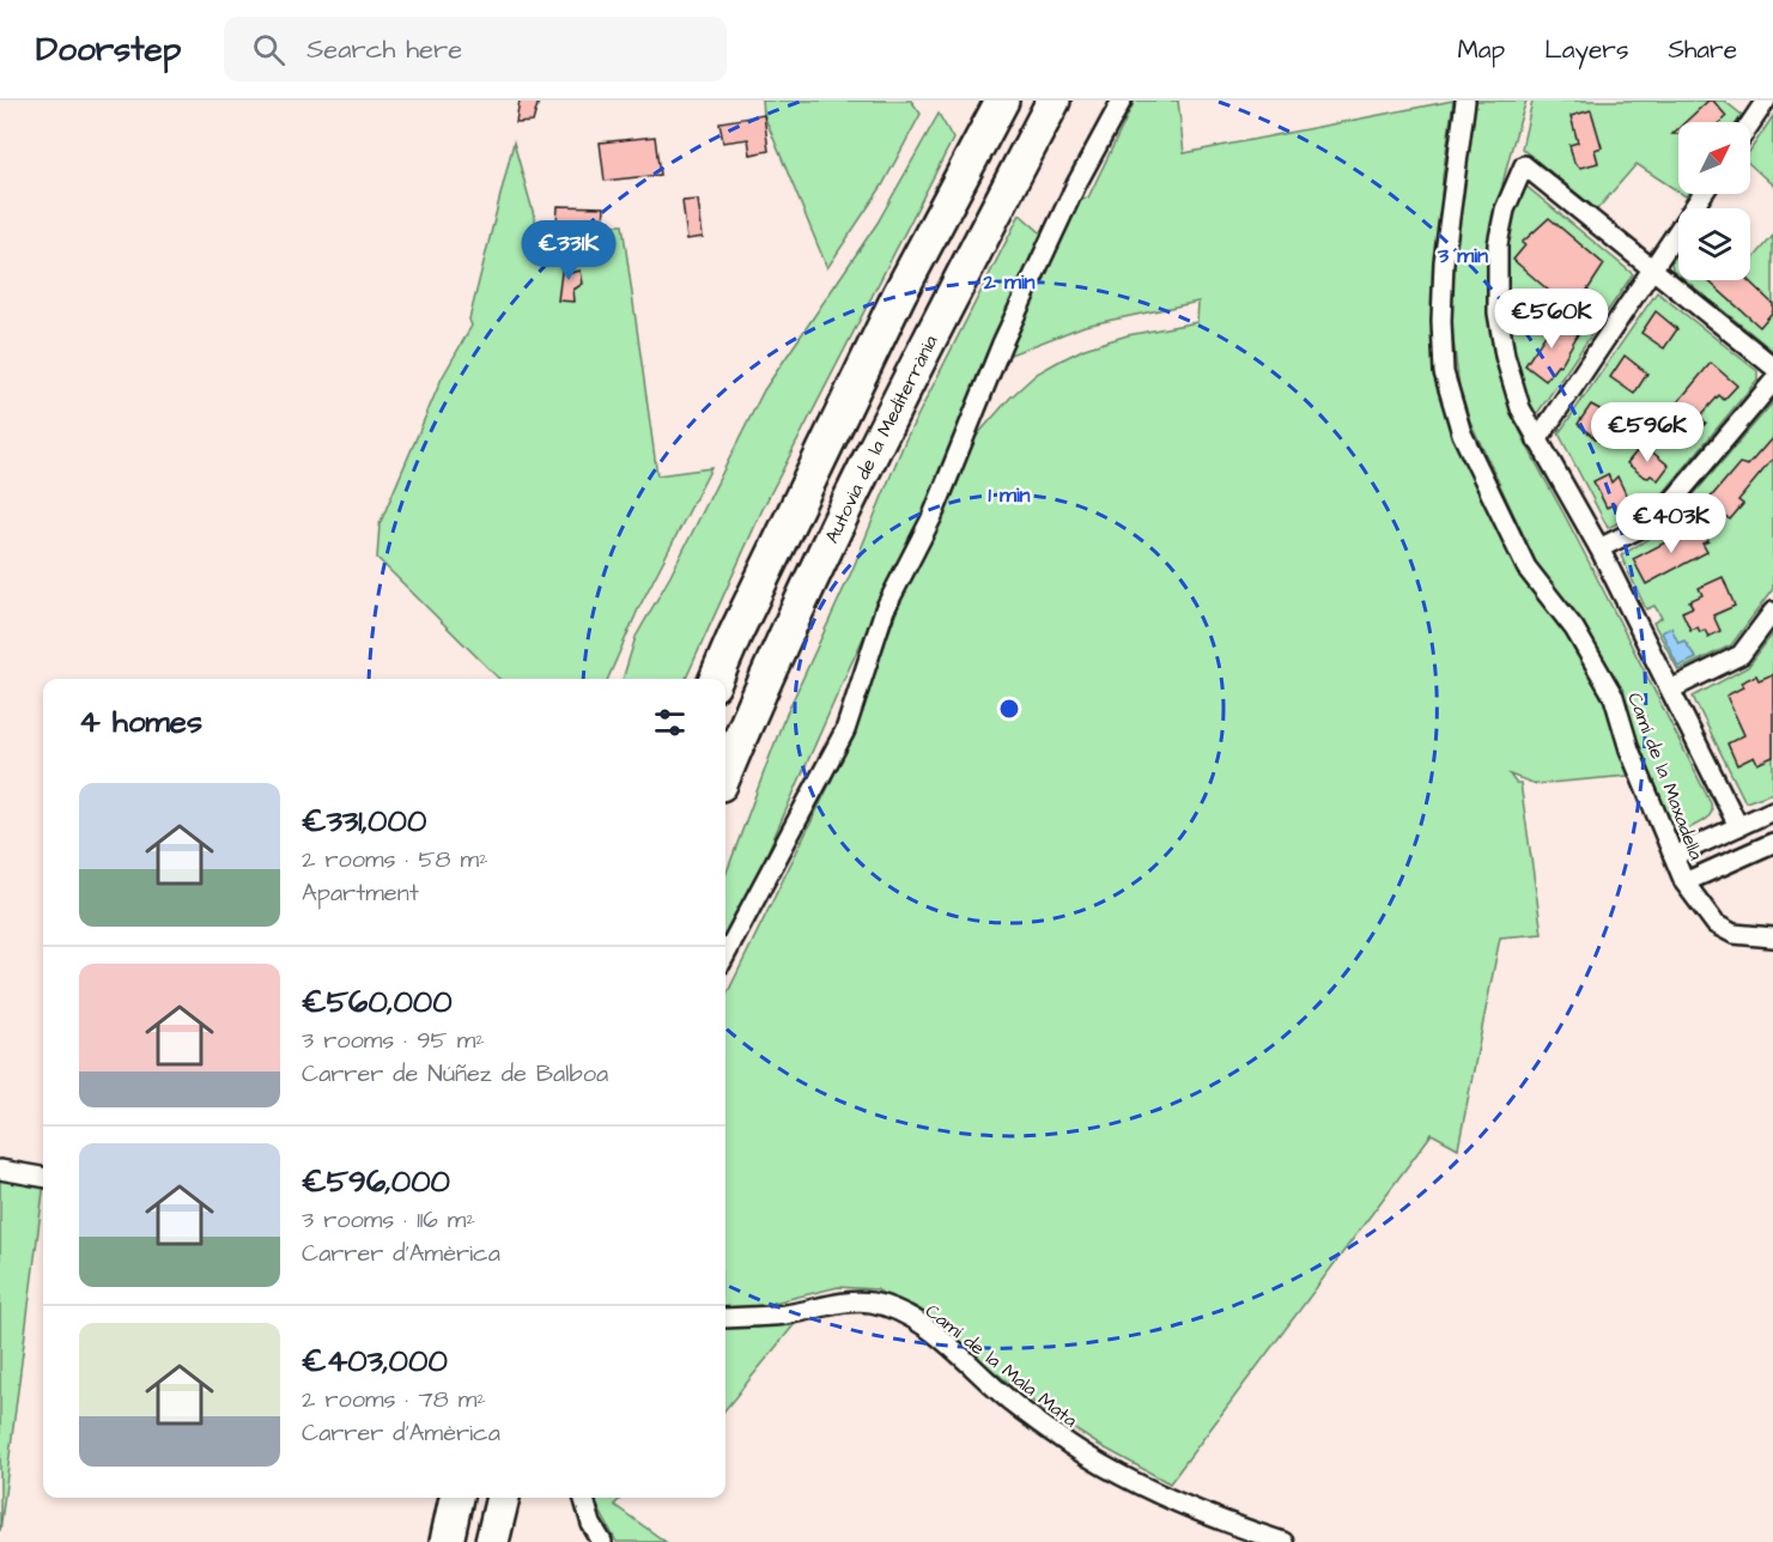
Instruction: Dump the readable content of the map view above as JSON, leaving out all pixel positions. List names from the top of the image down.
{
  "streets": {
    "highway": ["Autovia de la Mediterrània"],
    "street": ["Camí de la Maxadella", "Camí de la Mala Mata"]
  },
  "north": "top right",
  "page": {
    "header": "Doorstep",
    "search": "Search here",
    "nav": ["Map", "Layers", "Share"],
    "price": [
      "€331K",
      "€560K",
      "€596K",
      "€403K"
    ],
    "heading": "4 homes",
    "list": [
      {
        "name": "€331,000",
        "note": "2 rooms · 58 m² · Apartment"
      },
      {
        "name": "€560,000",
        "note": "3 rooms · 95 m² · Carrer de Núñez de Balboa"
      },
      {
        "name": "€596,000",
        "note": "3 rooms · 116 m² · Carrer d'Amèrica"
      },
      {
        "name": "€403,000",
        "note": "2 rooms · 78 m² · Carrer d'Amèrica"
      }
    ]
  },
  "rings": ["3 min", "2 min", "1 min"]
}
